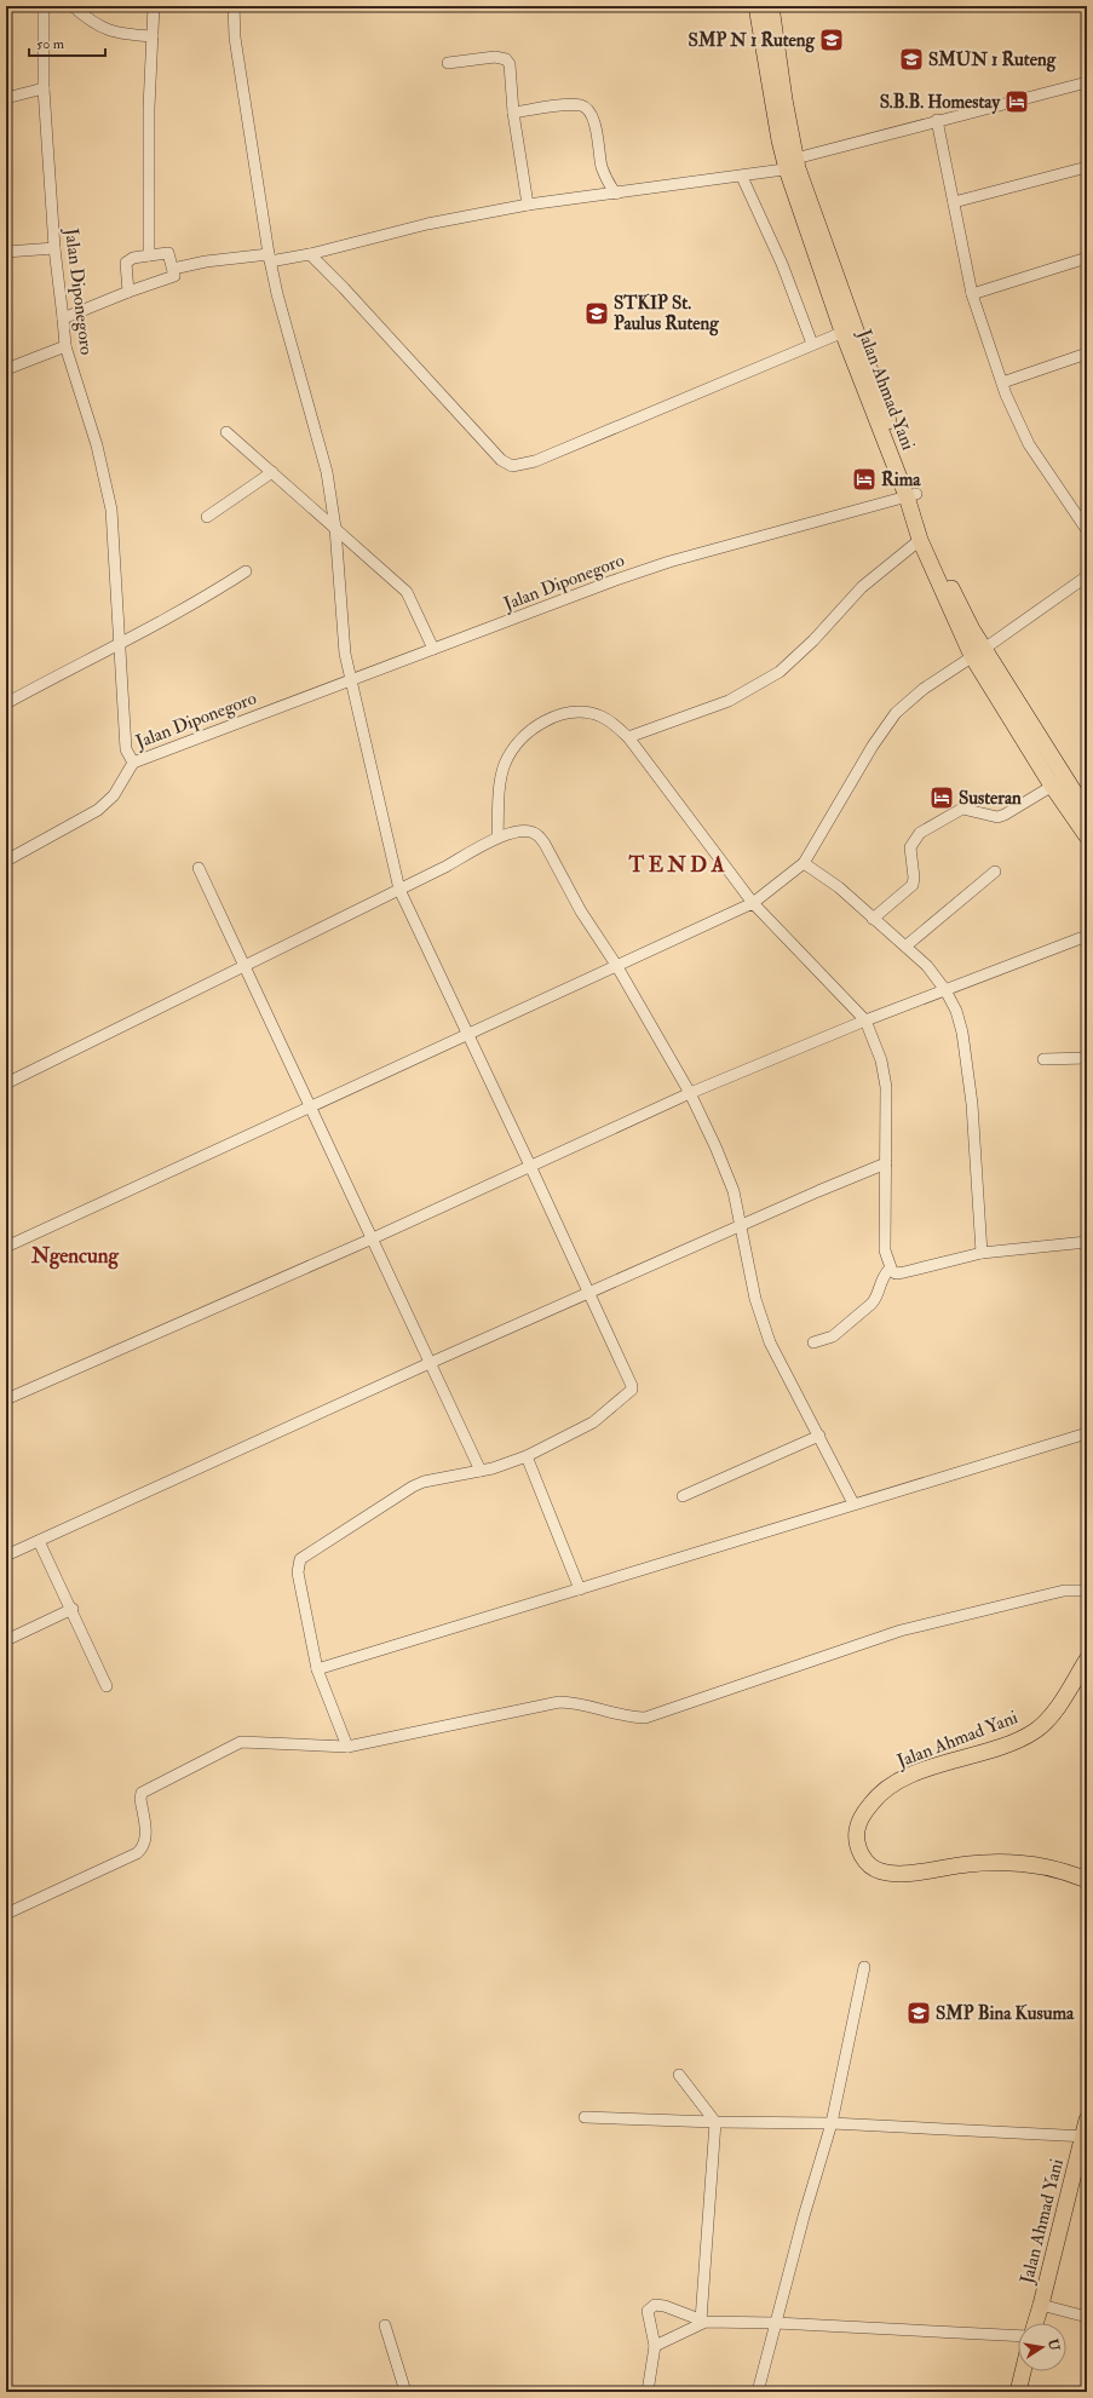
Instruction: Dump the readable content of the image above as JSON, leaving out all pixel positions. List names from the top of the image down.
{
  "streets": {
    "highway": ["Jalan Ahmad Yani"],
    "street": ["Jalan Diponegoro"]
  },
  "crossings": [
    ["Jalan Diponegoro", "Jalan Ahmad Yani"]
  ],
  "districts": ["T E N D A", "Ngencung"],
  "places": {
    "school or university": [
      "SMP N 1 Ruteng",
      "SMUN 1 Ruteng",
      "STKIP St. Paulus Ruteng",
      "SMP Bina Kusuma"
    ],
    "hotel": ["S.B.B. Homestay", "Rima", "Susteran"]
  },
  "scale_bar": "50 m",
  "north": "right"
}
